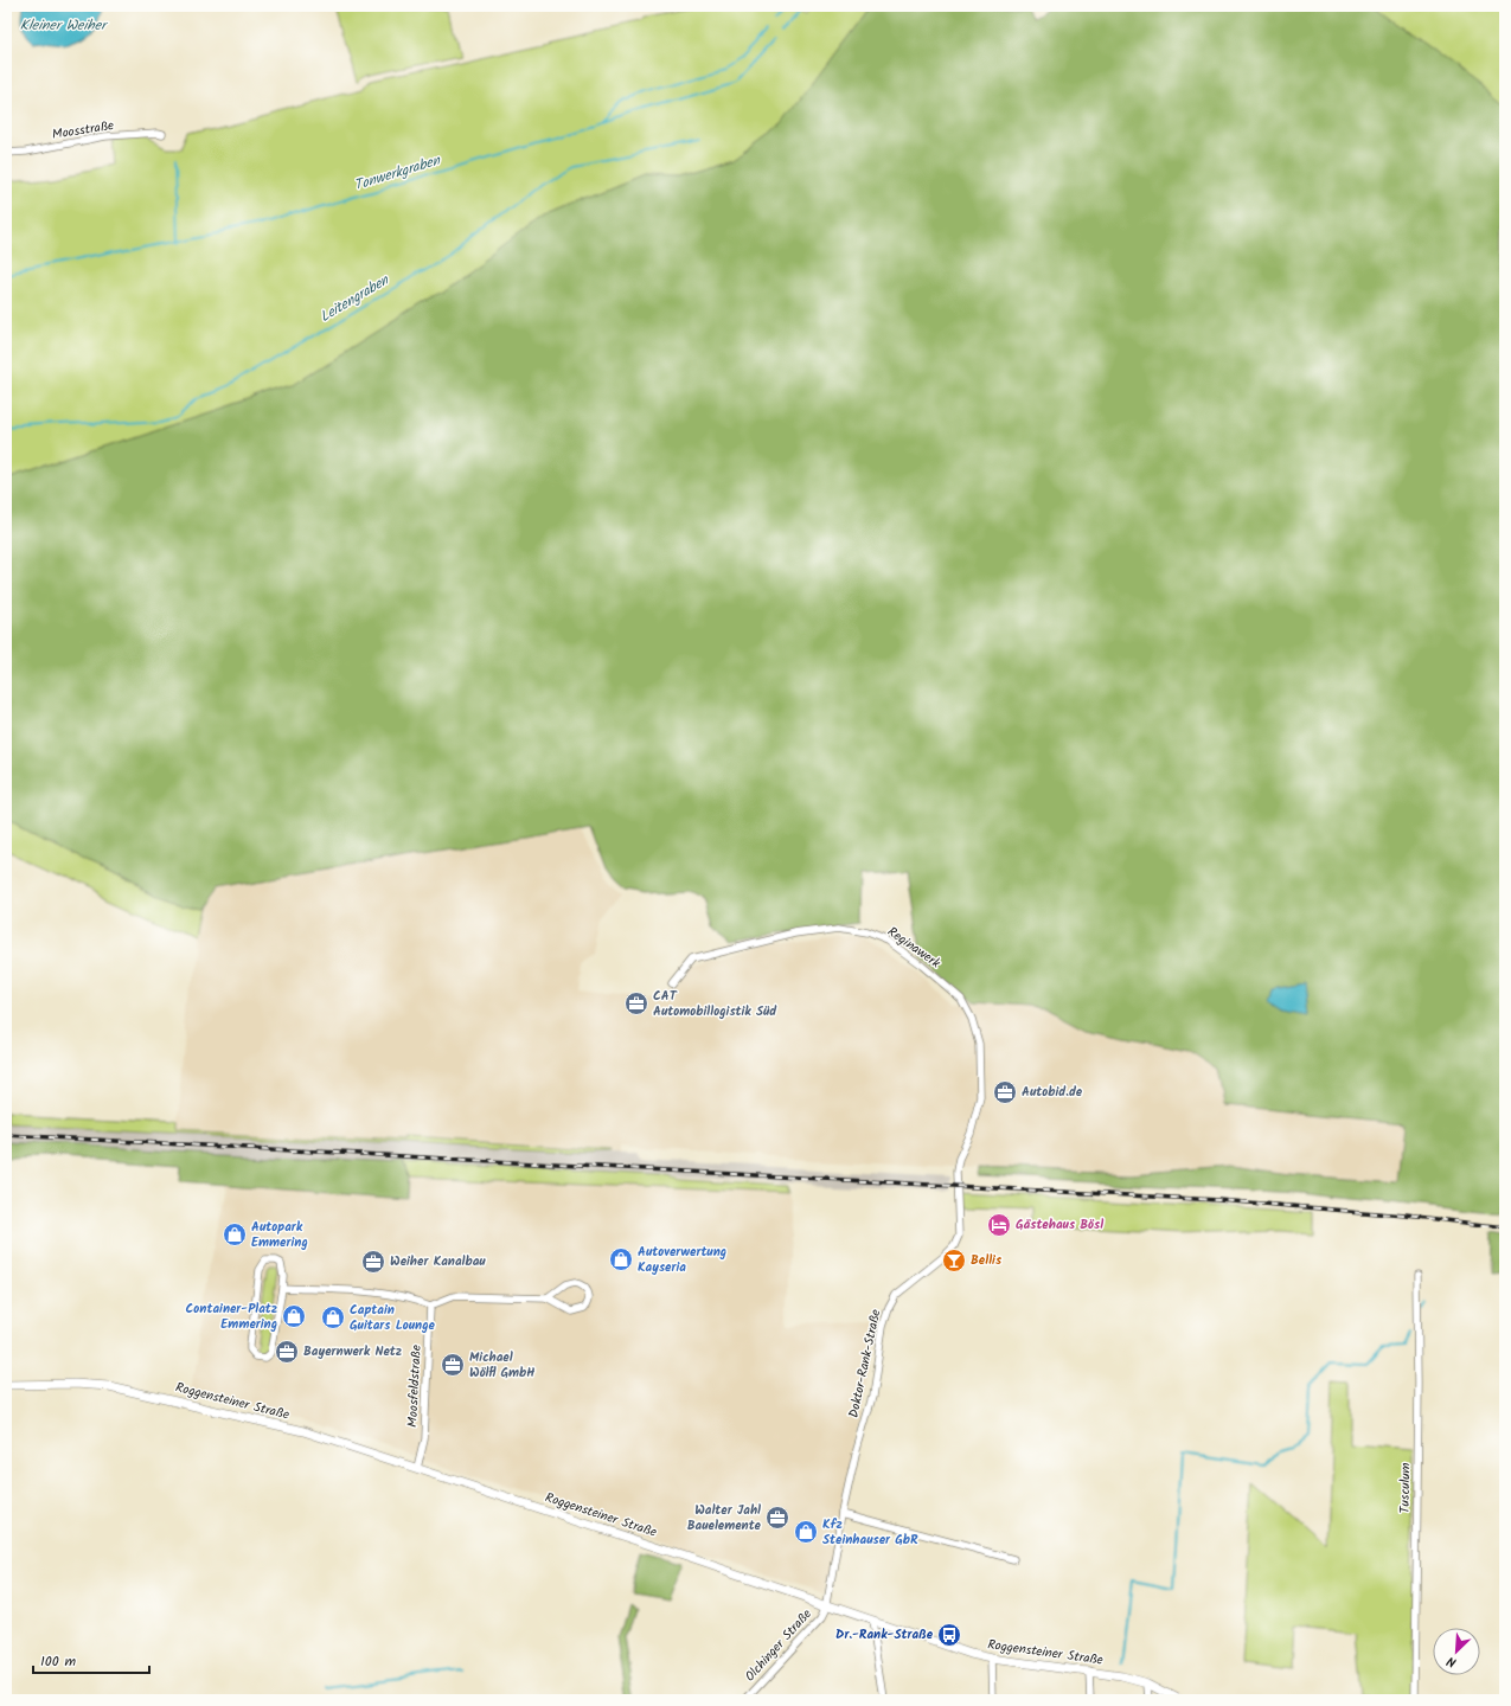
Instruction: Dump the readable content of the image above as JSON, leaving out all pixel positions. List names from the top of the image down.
{
  "streets": {
    "street": [
      "Moosstraße",
      "Reginawerk",
      "Doktor-Rank-Straße",
      "Moosfeldstraße",
      "Roggensteiner Straße",
      "Tusculum",
      "Olchinger Straße"
    ]
  },
  "crossings": [
    ["Reginawerk", "Doktor-Rank-Straße"],
    ["Doktor-Rank-Straße", "Roggensteiner Straße"],
    ["Doktor-Rank-Straße", "Olchinger Straße"],
    ["Moosfeldstraße", "Roggensteiner Straße"],
    ["Roggensteiner Straße", "Olchinger Straße"]
  ],
  "water": ["Kleiner Weiher", "Tonwerkgraben", "Leitengraben"],
  "places": {
    "office": [
      "CAT Automobillogistik Süd",
      "Autobid.de",
      "Weiher Kanalbau",
      "Bayernwerk Netz",
      "Michael Wölfl GmbH",
      "Walter Jahl Bauelemente"
    ],
    "hotel": ["Gästehaus Bösl"],
    "shop": [
      "Autopark Emmering",
      "Autoverwertung Kayseria",
      "Container-Platz Emmering",
      "Captain Guitars Lounge",
      "Kfz Steinhauser GbR"
    ],
    "bar": ["Bellis"],
    "bus stop": ["Dr.-Rank-Straße"]
  },
  "scale_bar": "100 m",
  "north": "bottom left"
}
